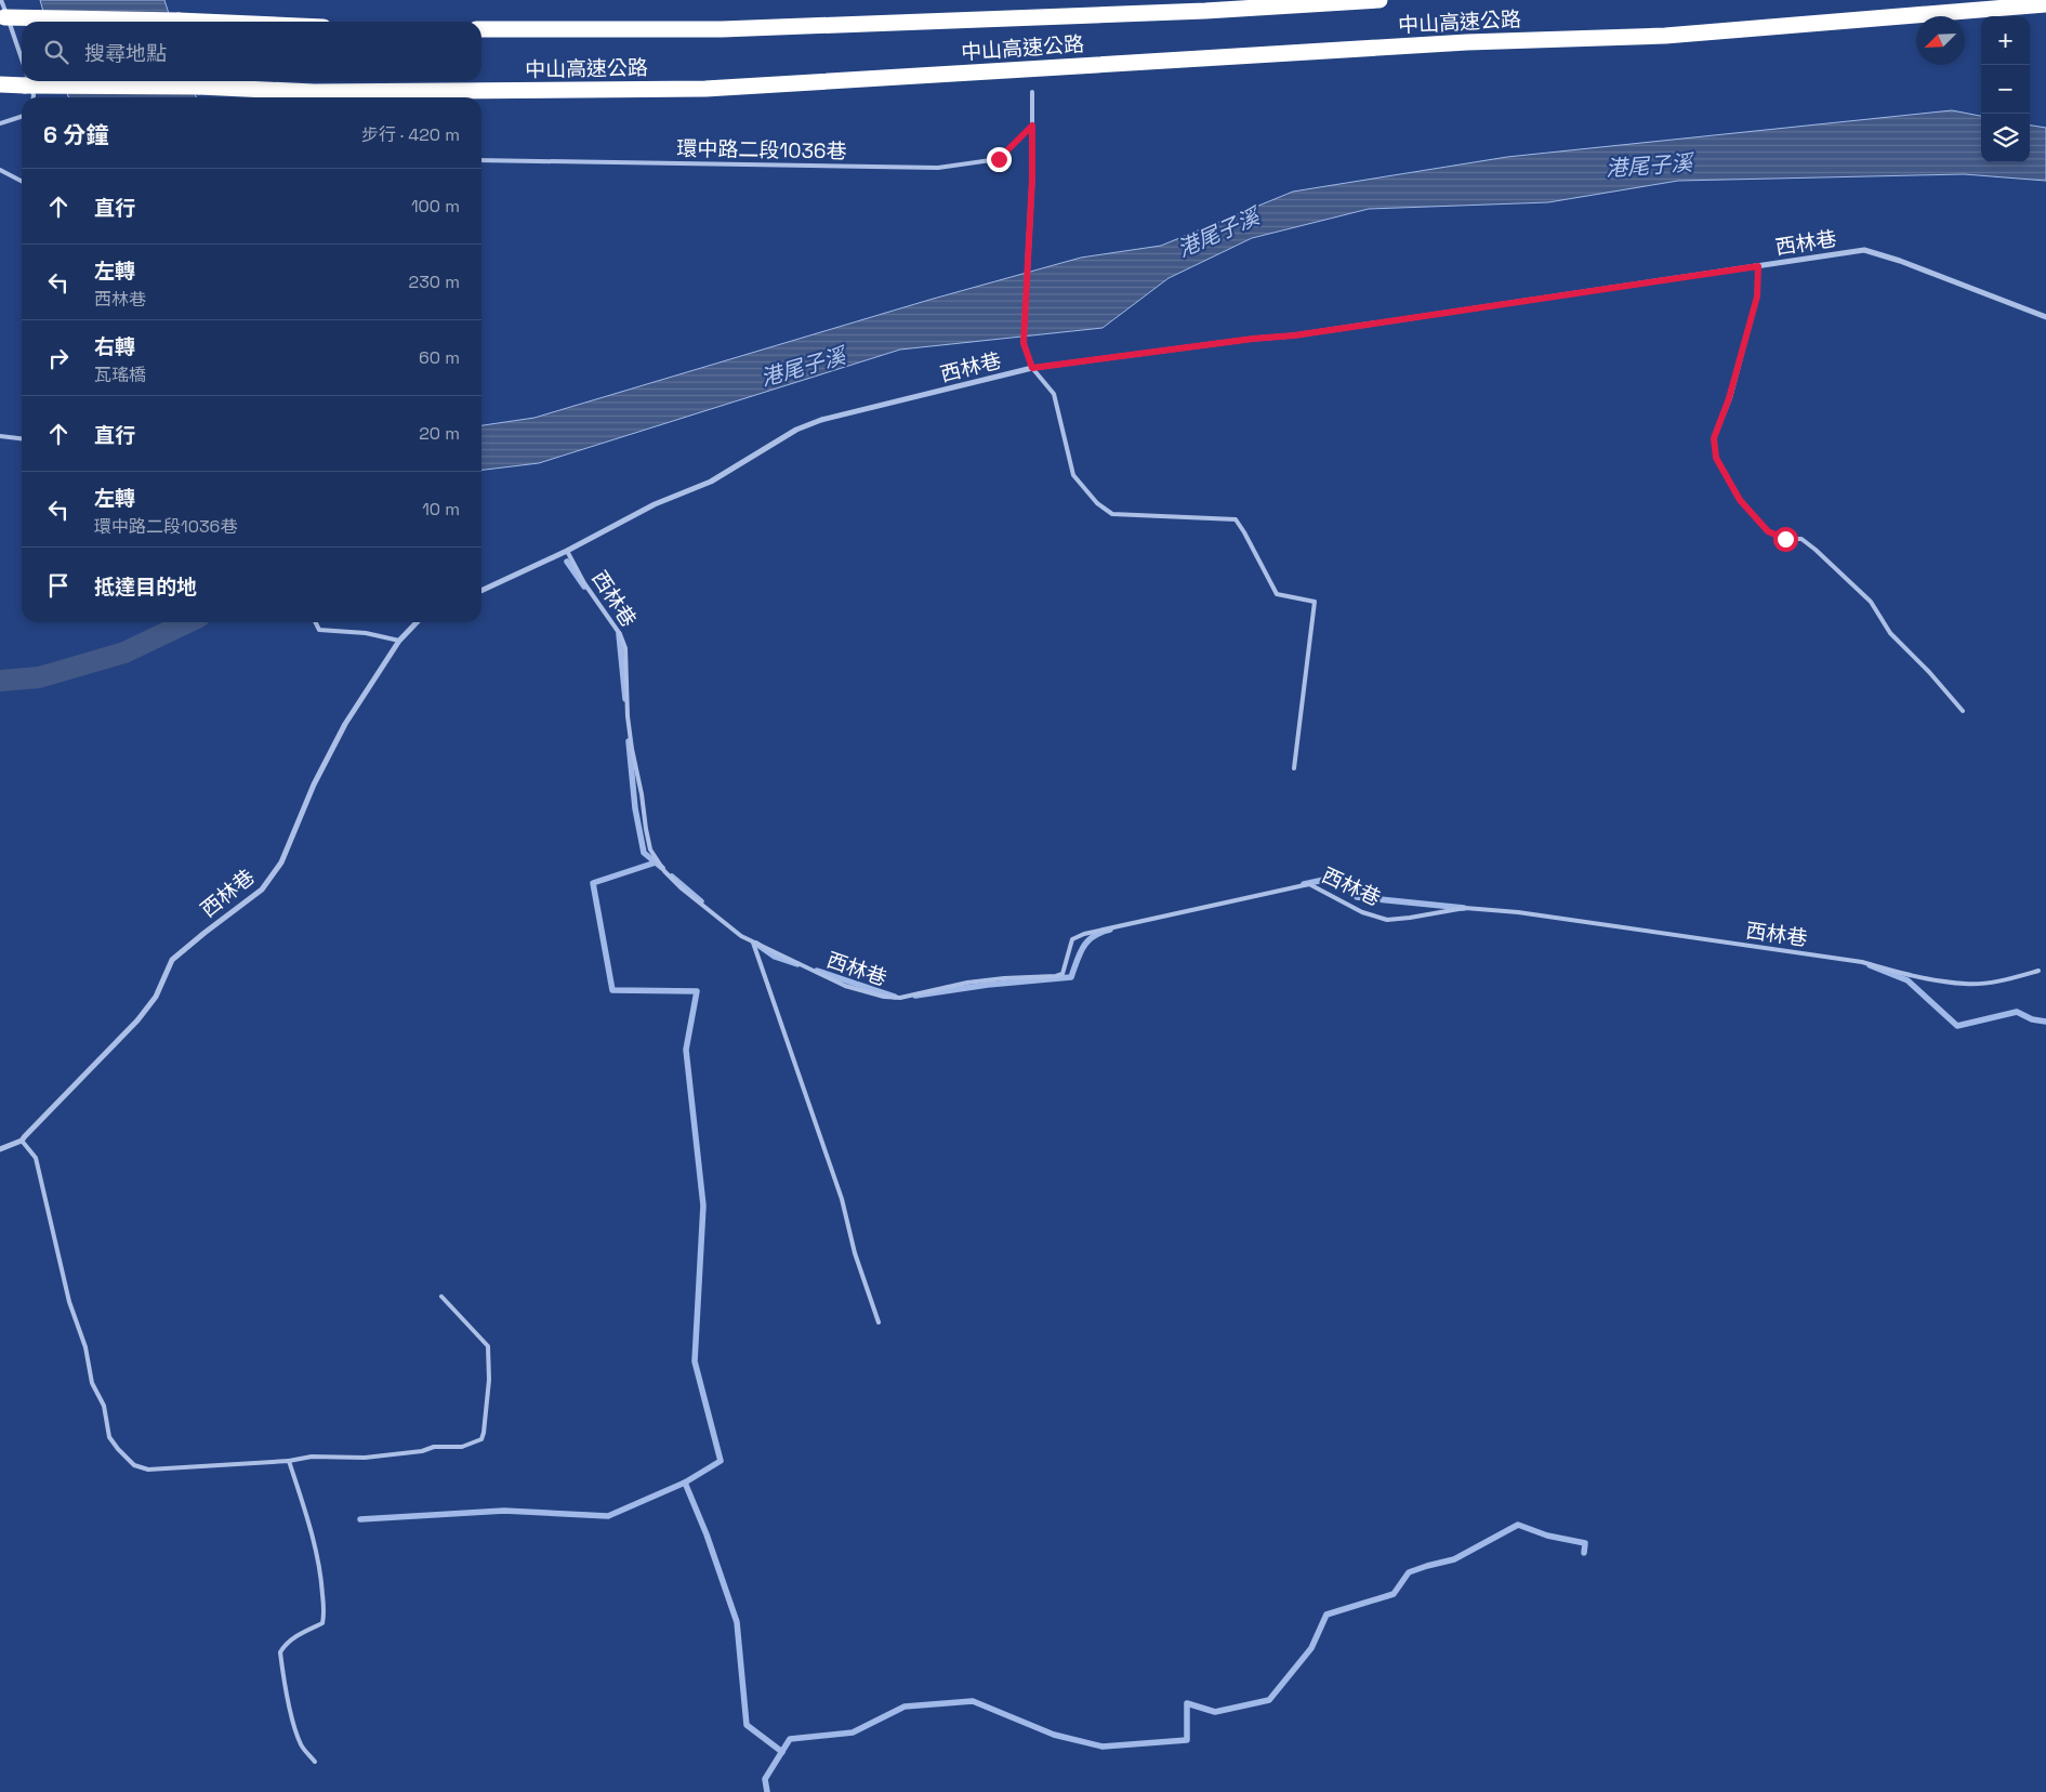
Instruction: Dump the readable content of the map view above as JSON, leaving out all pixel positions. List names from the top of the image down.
{
  "streets": {
    "highway": ["中山高速公路"],
    "street": ["西林巷"],
    "lane": ["環中路二段1036巷"]
  },
  "water": ["港尾子溪"],
  "north": "bottom left",
  "page": {
    "map_buttons": ["+", "−"],
    "search": "搜尋地點",
    "heading": ["6 分鐘", "步行 · 420 m"],
    "list": [
      ["直行", "100 m"],
      ["左轉", "西林巷", "230 m"],
      ["右轉", "瓦瑤橋", "60 m"],
      ["直行", "20 m"],
      ["左轉", "環中路二段1036巷", "10 m"],
      "抵達目的地"
    ]
  }
}
